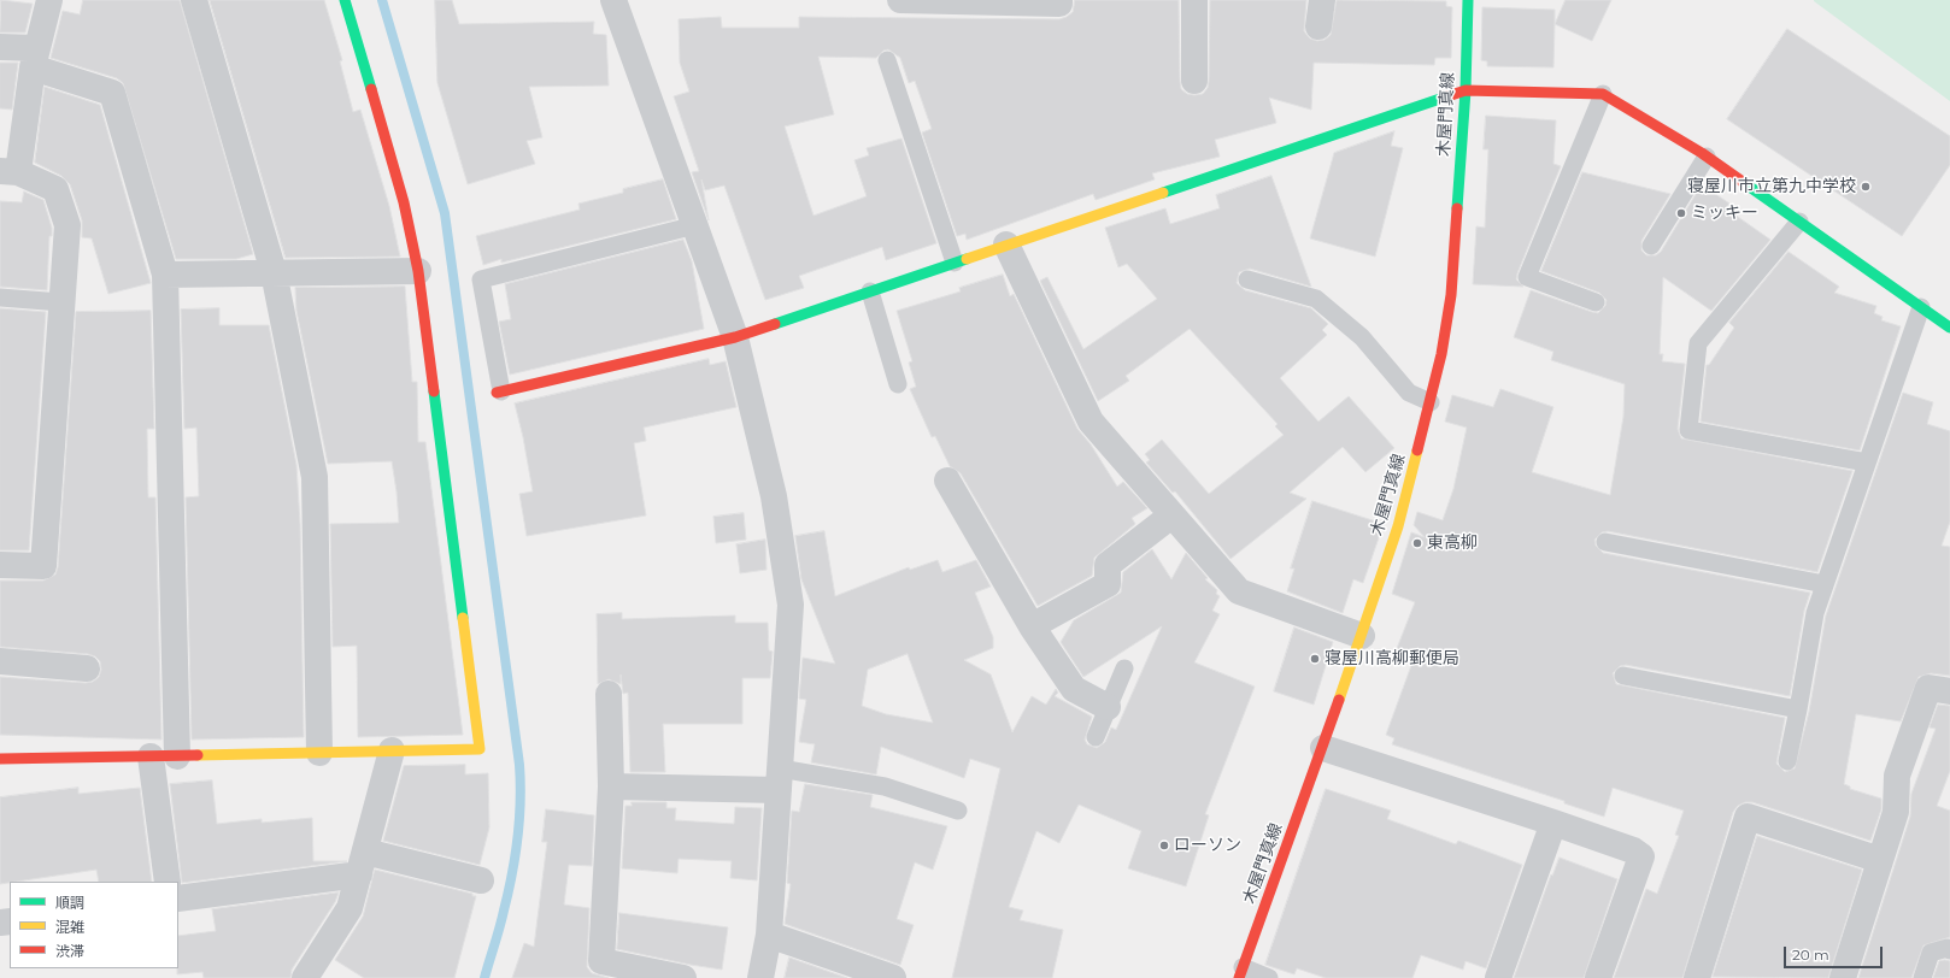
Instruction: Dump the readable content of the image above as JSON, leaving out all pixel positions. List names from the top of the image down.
{
  "streets": {
    "street": ["木屋門真線"]
  },
  "places": [
    "寝屋川市立第九中学校",
    "ミッキー",
    "東高柳",
    "寝屋川高柳郵便局",
    "ローソン"
  ],
  "legend": ["順調", "混雑", "渋滞"],
  "scale_bar": "20 m"
}
